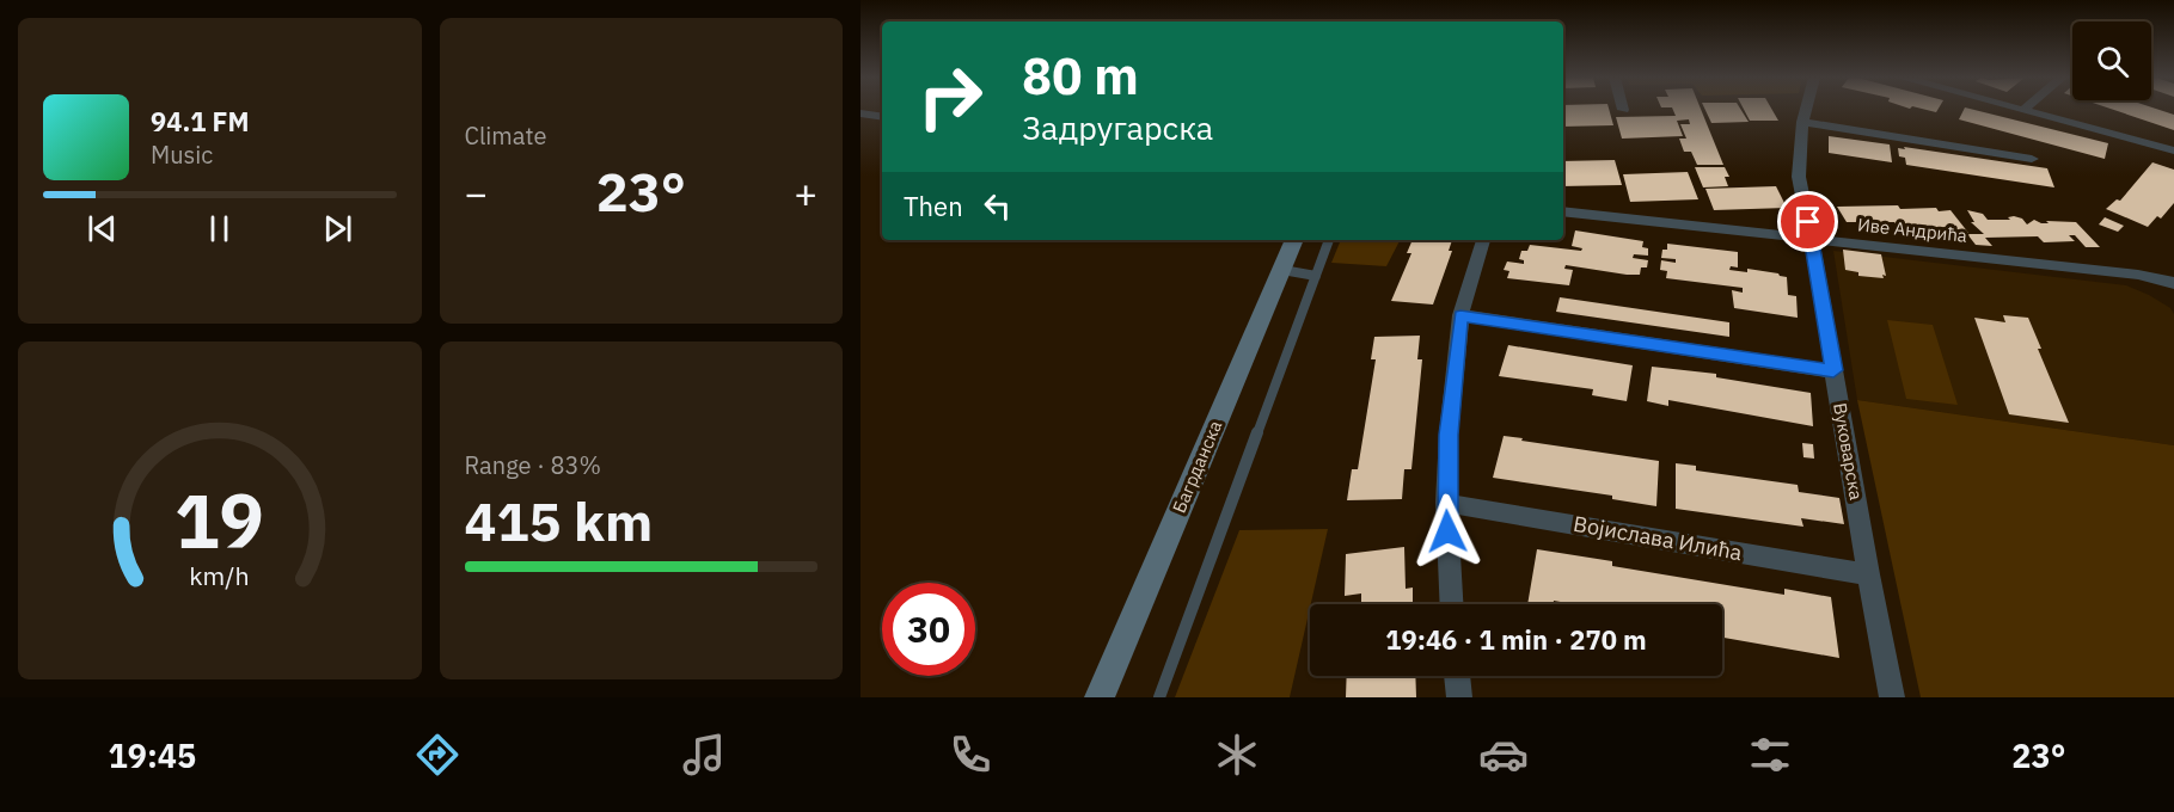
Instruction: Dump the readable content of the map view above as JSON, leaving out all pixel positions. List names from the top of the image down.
{
  "streets": {
    "main road": ["Багрданска"],
    "street": ["Иве Андрића", "Вуковарска", "Војислава Илића"]
  },
  "crossings": [
    ["Иве Андрића", "Вуковарска"],
    ["Вуковарска", "Војислава Илића"]
  ],
  "page": {
    "tile": [
      "Climate",
      ["Range · 83%", "415 km"]
    ],
    "turn": ["80 m", "Задругарска"],
    "song": ["94.1 FM", "Music"],
    "heat": ["−", "23°", "+"],
    "then": "Then",
    "limit": "30",
    "trip": "19:46 · 1 min · 270 m",
    "tabs": ["19:45", "23°"],
    "gauge": ["19", "km/h"]
  }
}
